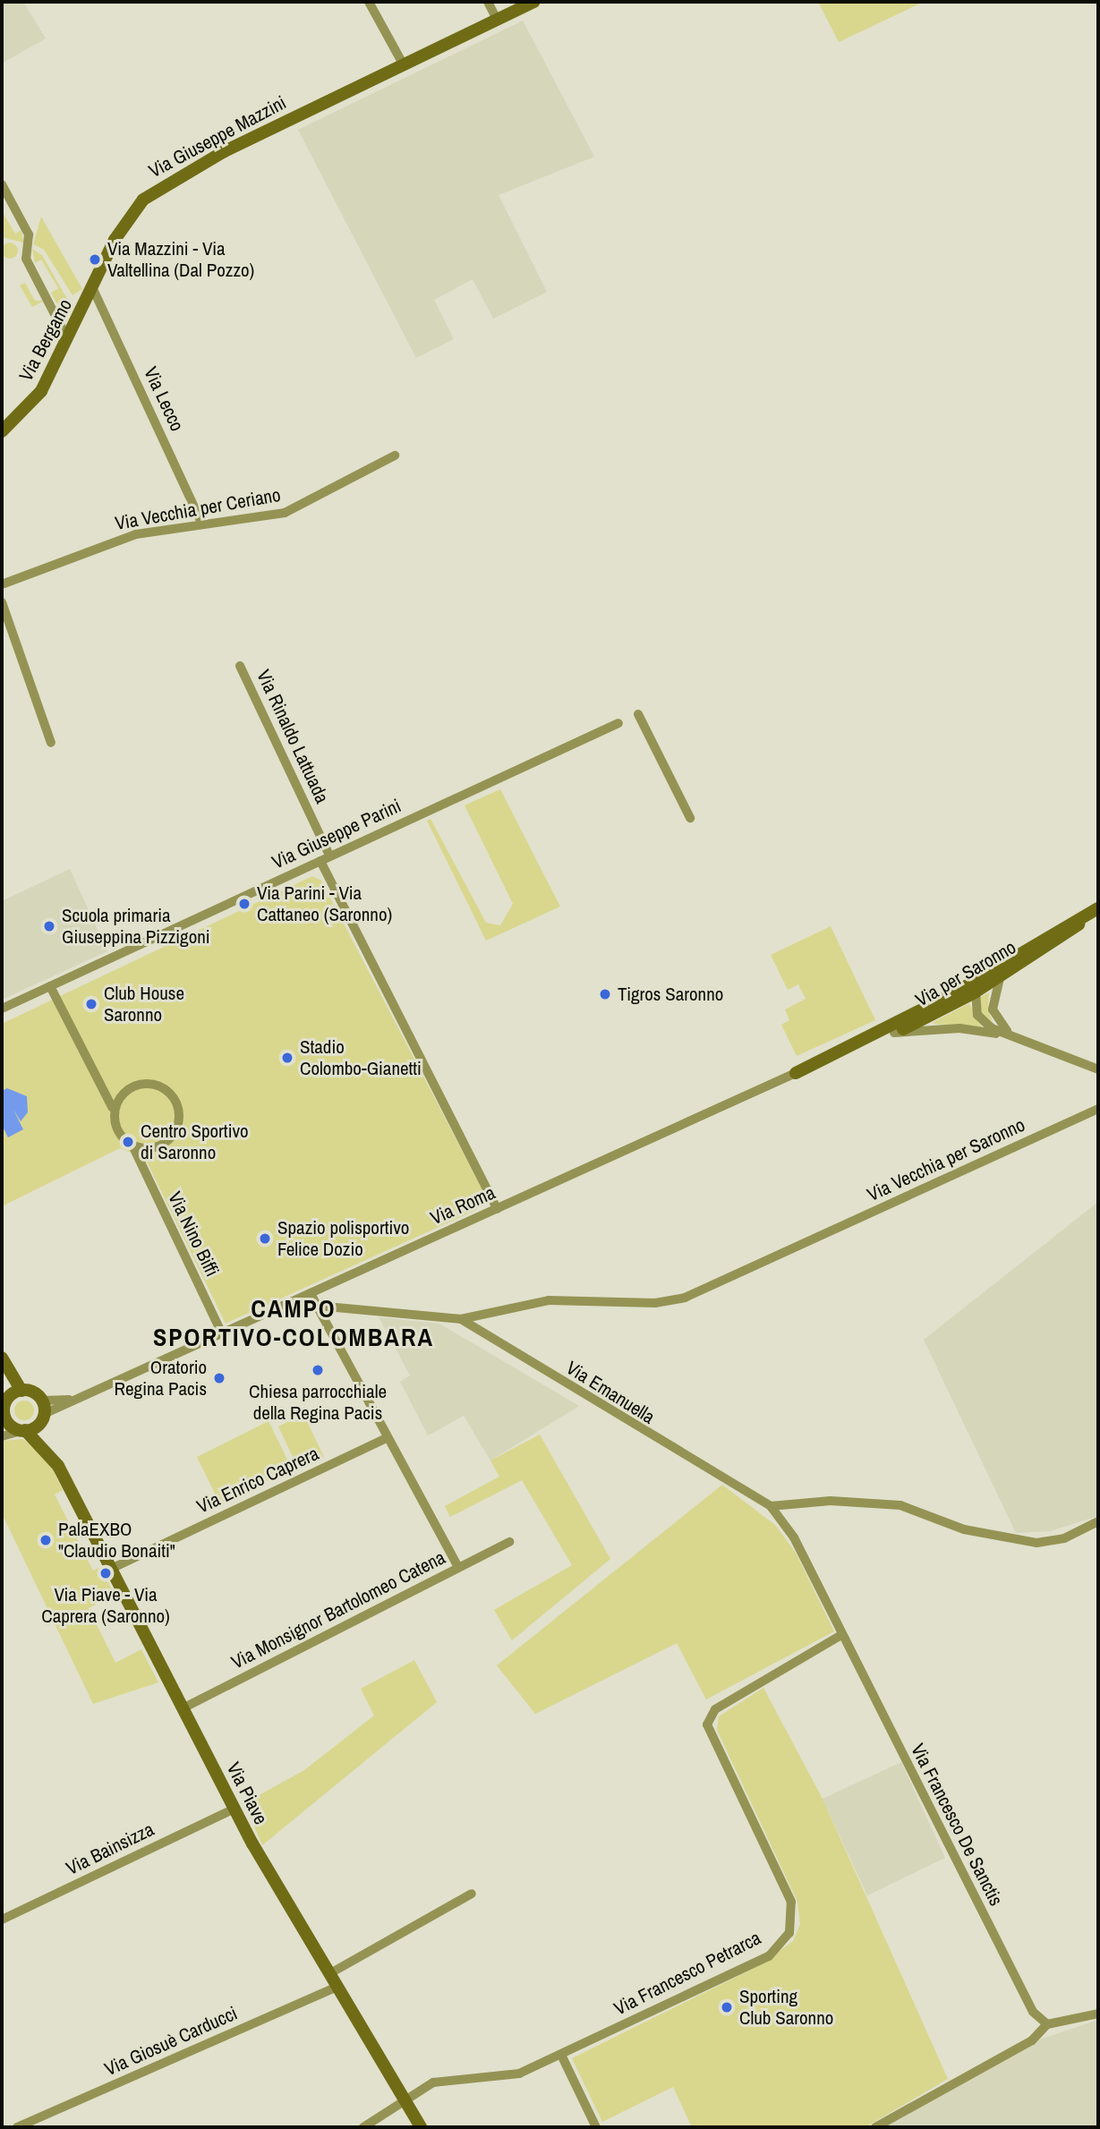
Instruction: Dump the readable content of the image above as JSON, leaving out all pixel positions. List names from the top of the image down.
{
  "streets": {
    "street": [
      "Via Giuseppe Mazzini",
      "Via Bergamo",
      "Via Lecco",
      "Via Vecchia per Ceriano",
      "Via Rinaldo Lattuada",
      "Via Giuseppe Parini",
      "Via per Saronno",
      "Via Vecchia per Saronno",
      "Via Roma",
      "Via Nino Biffi",
      "Via Emanuella",
      "Via Enrico Caprera",
      "Via Monsignor Bartolomeo Catena",
      "Via Piave",
      "Via Francesco De Sanctis",
      "Via Bainsizza",
      "Via Francesco Petrarca",
      "Via Giosuè Carducci"
    ]
  },
  "crossings": [
    ["Via Giuseppe Mazzini", "Via Bergamo"],
    ["Via Giuseppe Mazzini", "Via Lecco"],
    ["Via Bergamo", "Via Lecco"],
    ["Via Lecco", "Via Vecchia per Ceriano"],
    ["Via Rinaldo Lattuada", "Via Giuseppe Parini"],
    ["Via Giuseppe Parini", "Via Nino Biffi"],
    ["Via per Saronno", "Via Roma"],
    ["Via Vecchia per Saronno", "Via Emanuella"],
    ["Via Roma", "Via Nino Biffi"],
    ["Via Roma", "Via Piave"],
    ["Via Emanuella", "Via Francesco De Sanctis"],
    ["Via Enrico Caprera", "Via Piave"],
    ["Via Monsignor Bartolomeo Catena", "Via Piave"],
    ["Via Piave", "Via Bainsizza"],
    ["Via Piave", "Via Francesco Petrarca"],
    ["Via Piave", "Via Giosuè Carducci"],
    ["Via Francesco De Sanctis", "Via Francesco Petrarca"]
  ],
  "districts": ["CAMPO SPORTIVO-COLOMBARA"],
  "places": [
    "Via Mazzini - Via Valtellina (Dal Pozzo)",
    "Via Parini - Via Cattaneo (Saronno)",
    "Scuola primaria Giuseppina Pizzigoni",
    "Tigros Saronno",
    "Club House Saronno",
    "Stadio Colombo-Gianetti",
    "Centro Sportivo di Saronno",
    "Spazio polisportivo Felice Dozio",
    "Chiesa parrocchiale della Regina Pacis",
    "Oratorio Regina Pacis",
    "PalaEXBO \"Claudio Bonaiti\"",
    "Via Piave - Via Caprera (Saronno)",
    "Sporting Club Saronno"
  ]
}
